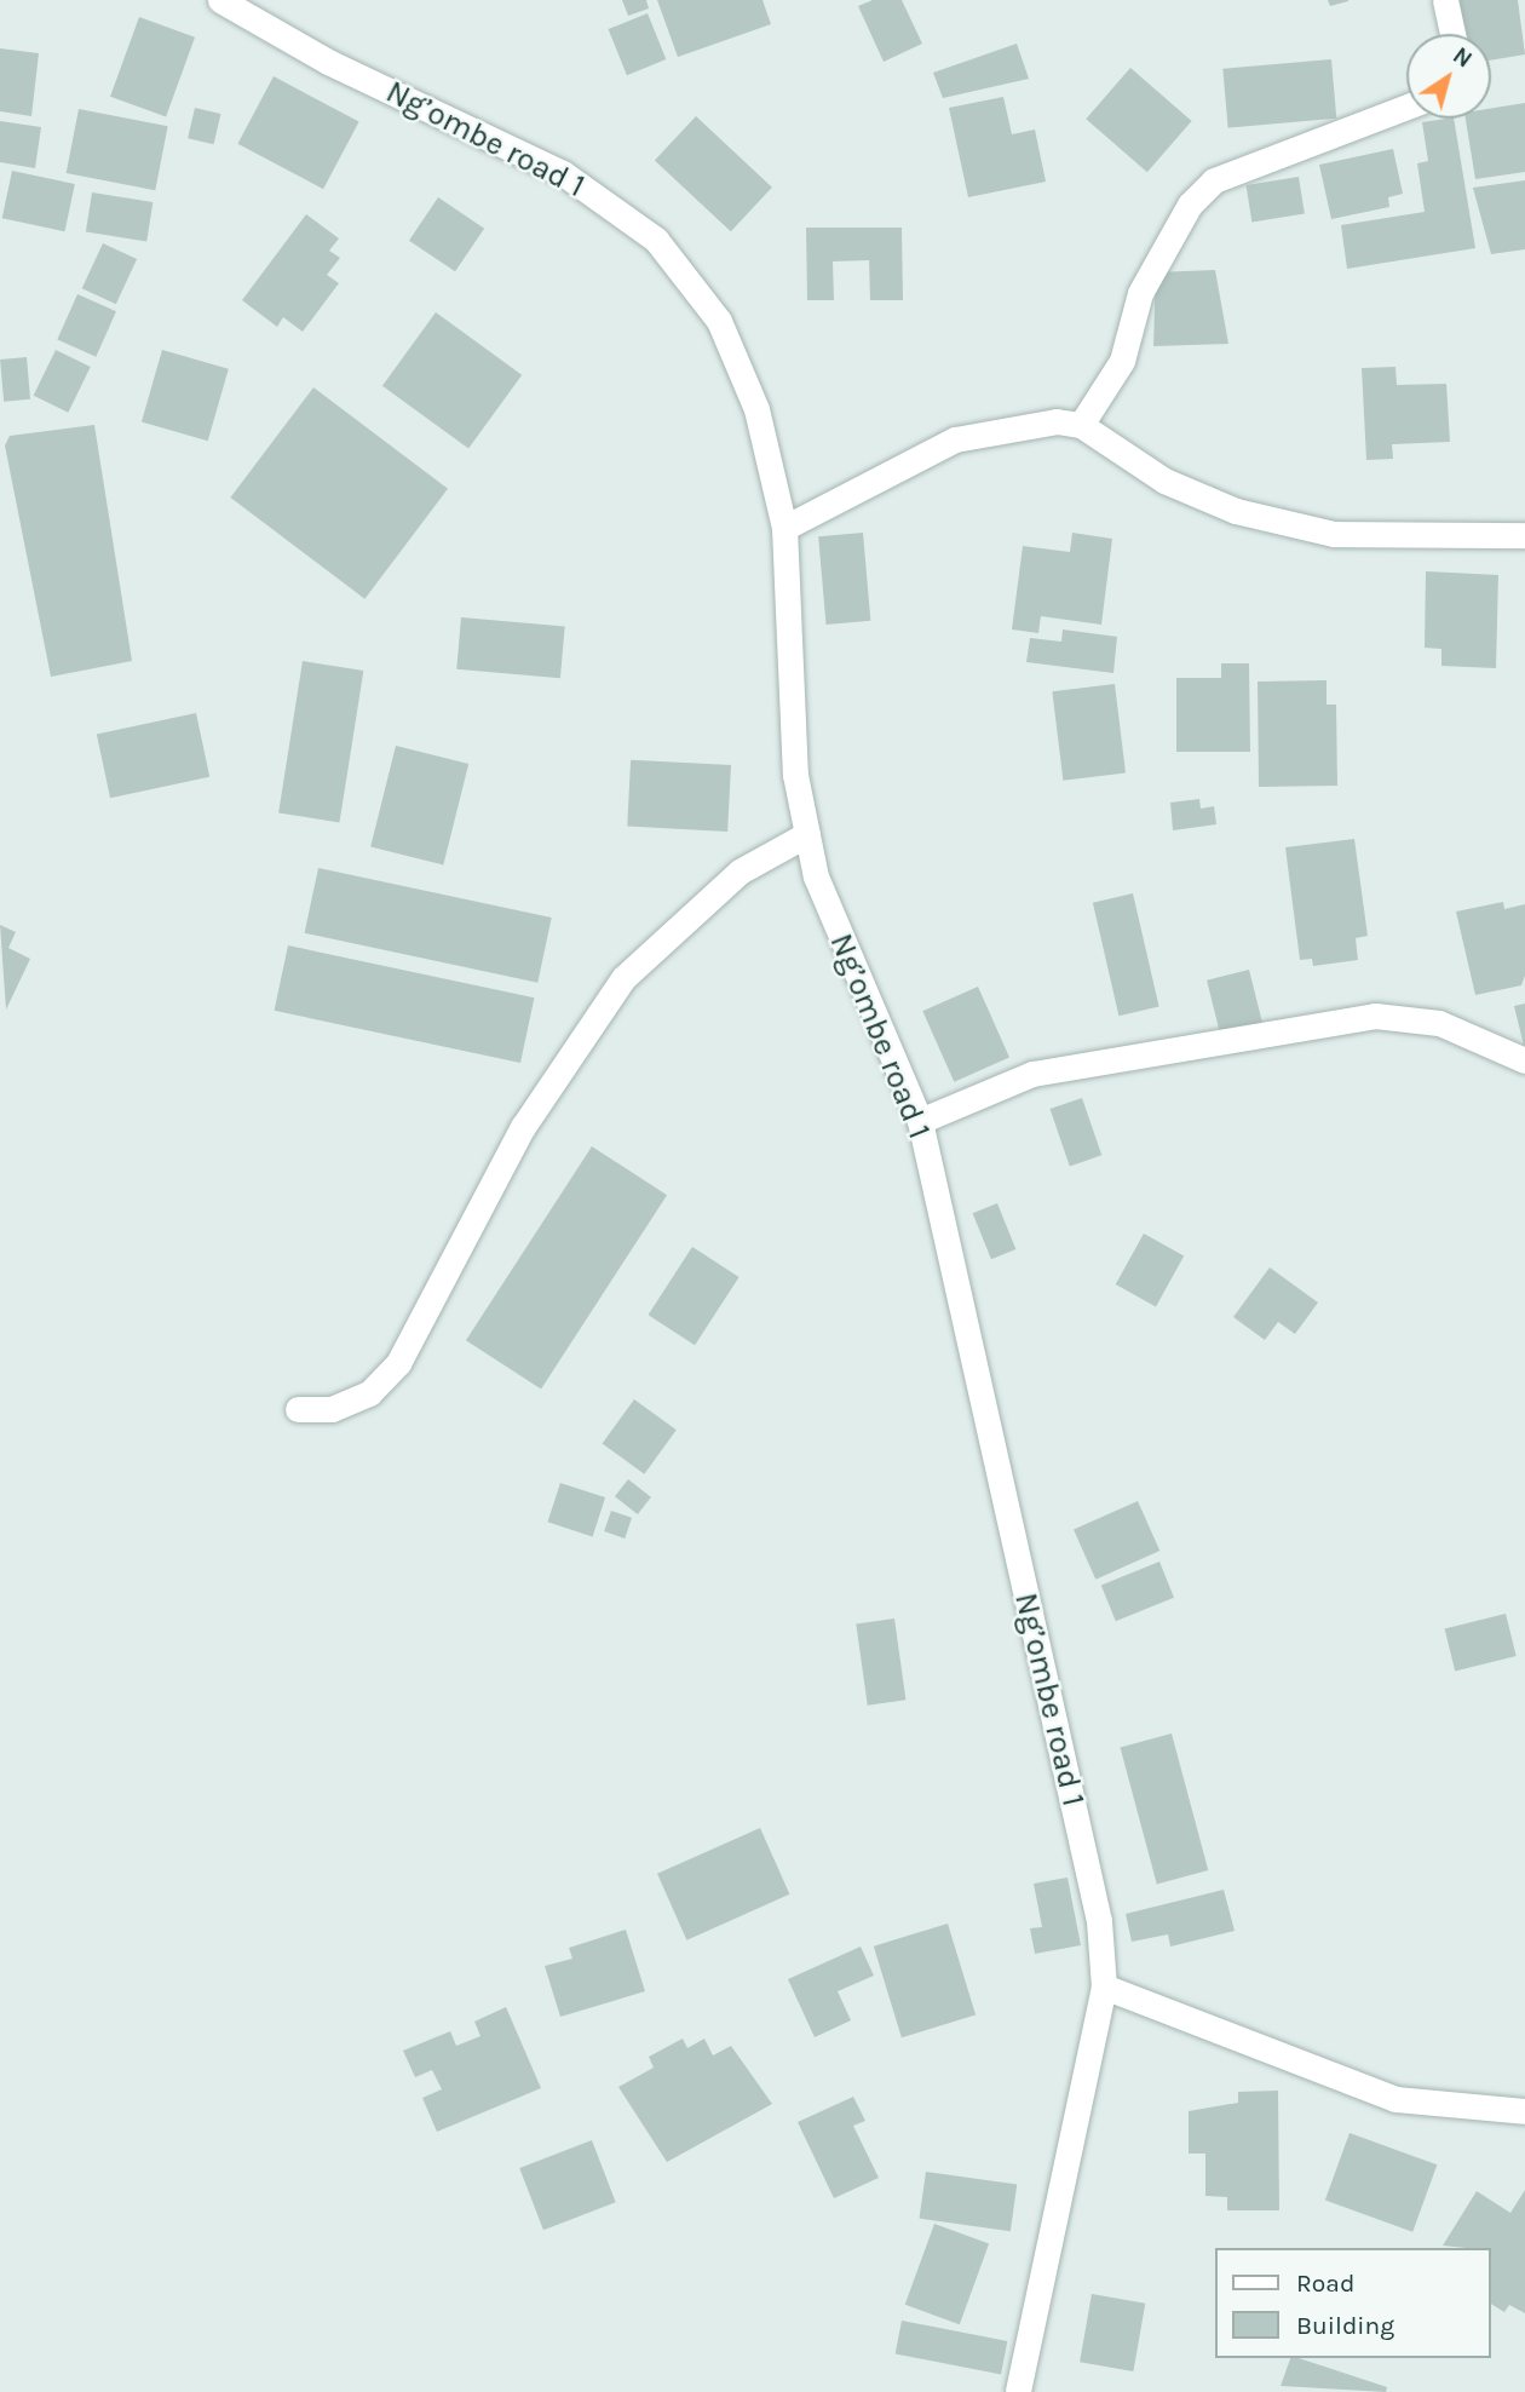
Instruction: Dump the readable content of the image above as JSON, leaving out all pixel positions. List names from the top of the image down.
{
  "streets": {
    "street": ["Ng’ombe road 1"]
  },
  "legend": ["Road", "Building"],
  "north": "top right"
}
